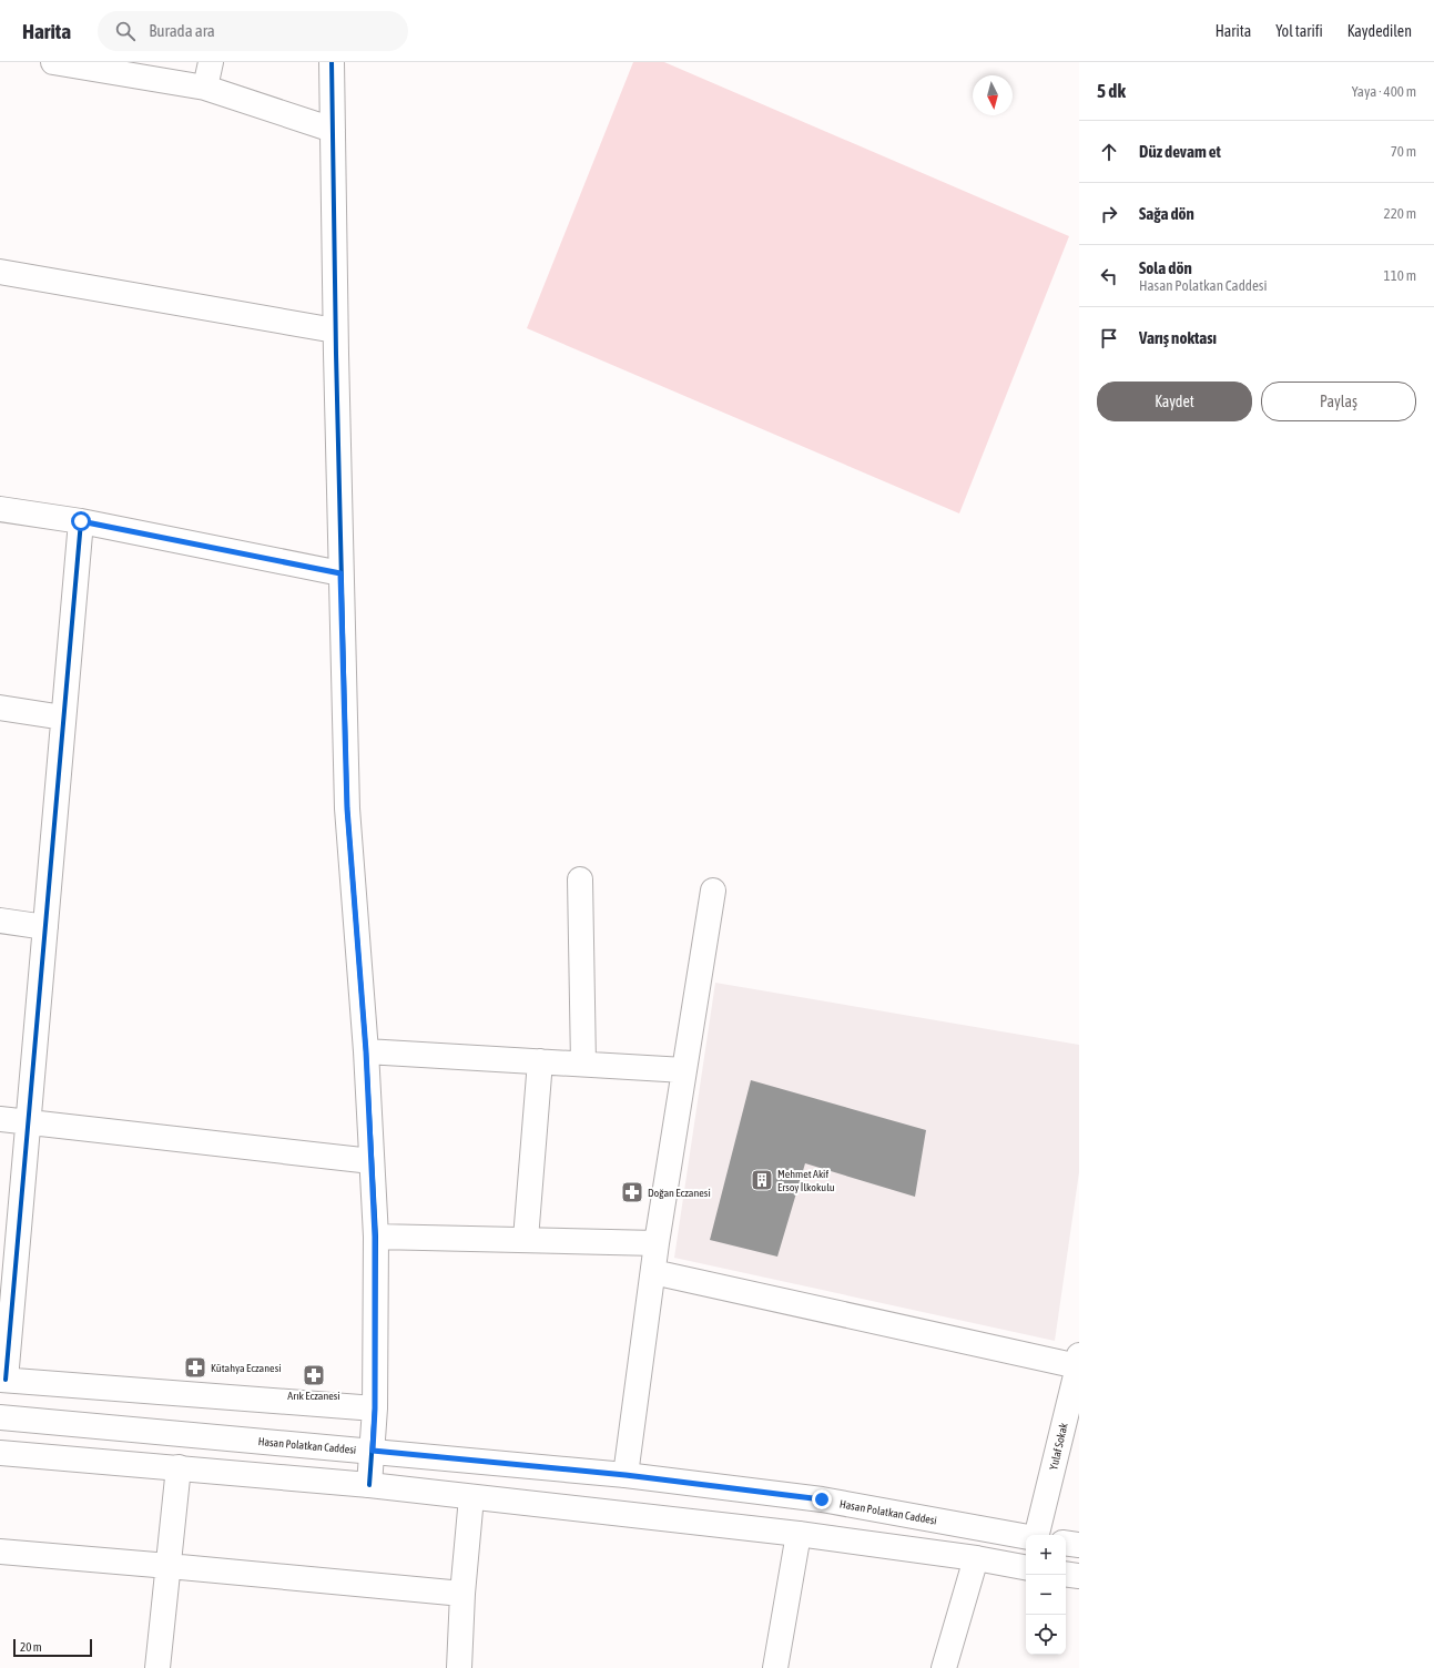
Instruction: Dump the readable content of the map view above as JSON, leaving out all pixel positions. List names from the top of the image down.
{
  "streets": {
    "street": ["Hasan Polatkan Caddesi", "Yulaf Sokak"]
  },
  "places": {
    "building": ["Mehmet Akif Ersoy İlkokulu"],
    "pharmacy": ["Doğan Eczanesi", "Kütahya Eczanesi", "Arık Eczanesi"]
  },
  "scale_bar": "20 m",
  "north": "bottom",
  "page": {
    "header": "Harita",
    "search": "Burada ara",
    "nav": ["Harita", "Yol tarifi", "Kaydedilen"],
    "heading": ["5 dk", "Yaya · 400 m"],
    "list": [
      ["Düz devam et", "70 m"],
      ["Sağa dön", "220 m"],
      ["Sola dön", "Hasan Polatkan Caddesi", "110 m"],
      "Varış noktası"
    ],
    "buttons": ["Kaydet", "Paylaş"],
    "map_buttons": ["+", "−"],
    "scale": "20 m"
  }
}
